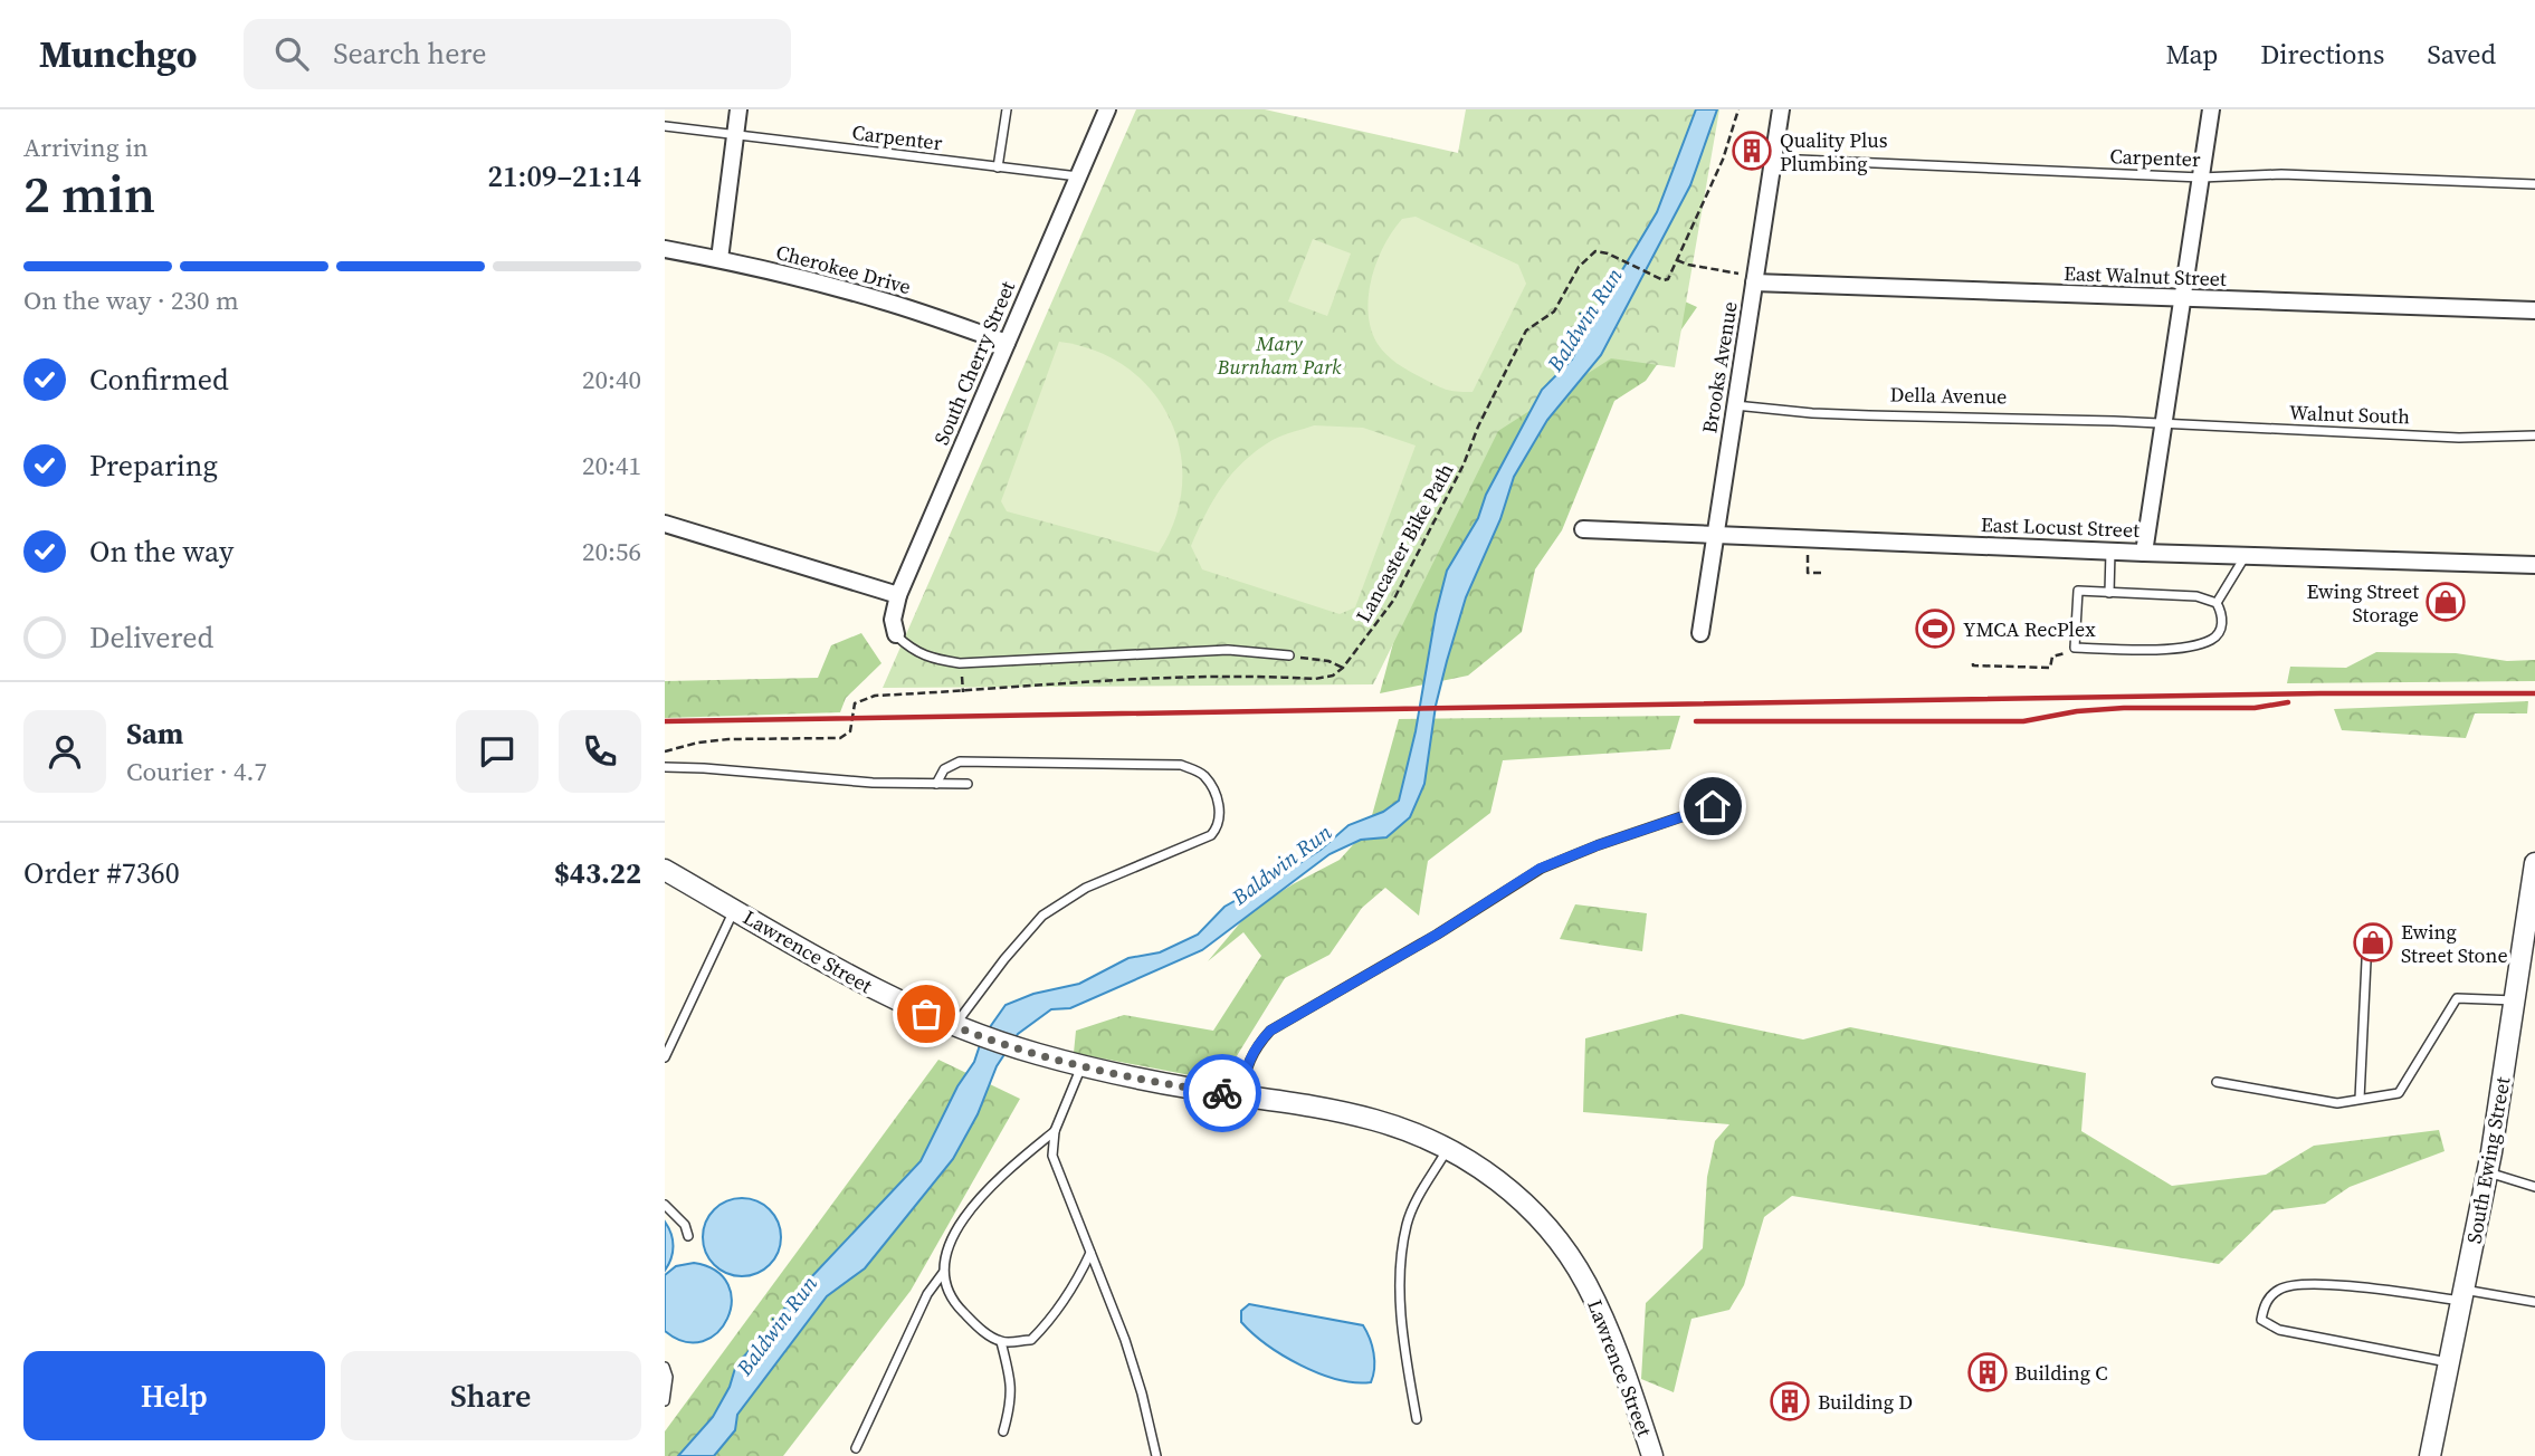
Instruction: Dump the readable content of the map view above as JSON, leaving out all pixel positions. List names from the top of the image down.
{
  "streets": {
    "street": [
      "Cherokee Drive",
      "East Walnut Street",
      "South Cherry Street",
      "Brooks Avenue",
      "East Locust Street",
      "Lawrence Street",
      "South Ewing Street"
    ],
    "lane": ["Carpenter", "Della Avenue", "Walnut South"],
    "path": ["Lancaster Bike Path"]
  },
  "crossings": [
    ["Carpenter", "South Cherry Street"],
    ["Carpenter", "Brooks Avenue"],
    ["Cherokee Drive", "South Cherry Street"],
    ["East Walnut Street", "Brooks Avenue"],
    ["Brooks Avenue", "Della Avenue"],
    ["Brooks Avenue", "East Locust Street"],
    ["Della Avenue", "Walnut South"]
  ],
  "water": ["Baldwin Run"],
  "parks": ["Mary Burnham Park"],
  "places": {
    "building": ["Quality Plus Plumbing", "Building C", "Building D"],
    "shop": ["Ewing Street Storage", "Ewing Street Stone"],
    "sports": ["YMCA RecPlex"]
  },
  "page": {
    "header": "Munchgo",
    "search": "Search here",
    "nav": ["Map", "Directions", "Saved"],
    "heading": ["2 min", "Arriving in", "21:09–21:14"],
    "panel": [
      "Sam",
      "Courier · 4.7",
      "Order #7360",
      "$43.22"
    ],
    "bar": "On the way · 230 m",
    "list": [
      ["Confirmed", "20:40"],
      ["Preparing", "20:41"],
      ["On the way", "20:56"],
      "Delivered"
    ],
    "buttons": ["Help", "Share"]
  }
}
